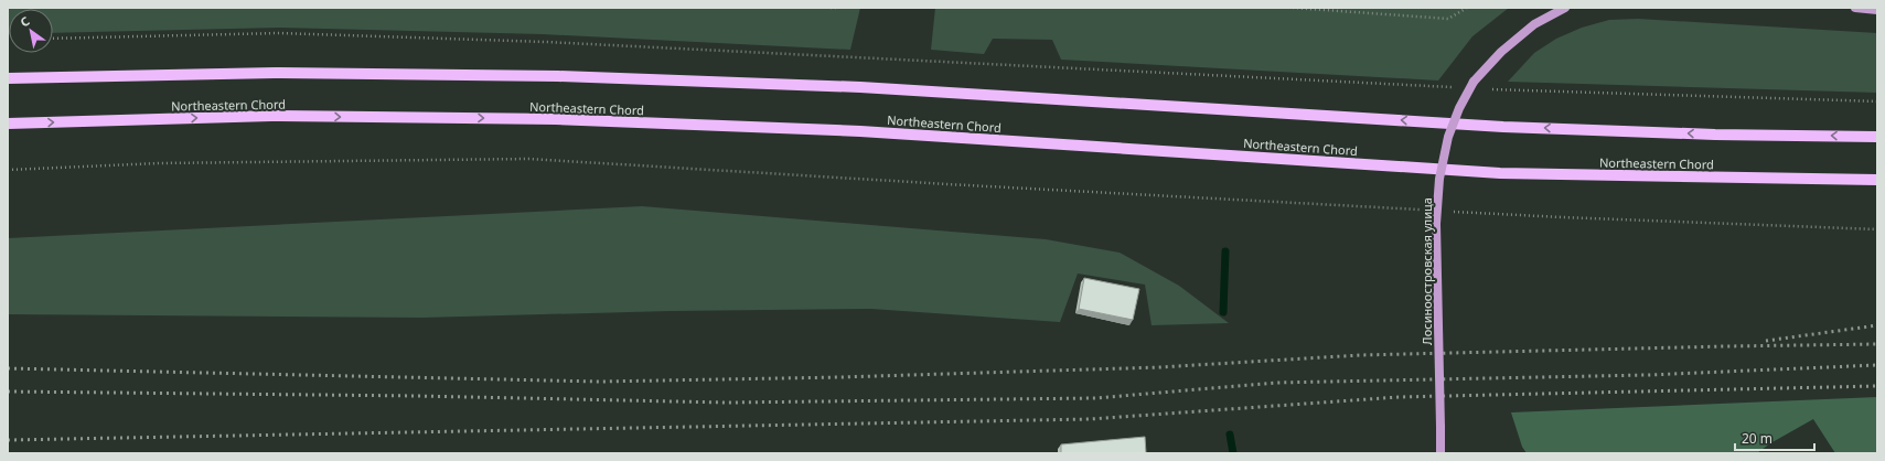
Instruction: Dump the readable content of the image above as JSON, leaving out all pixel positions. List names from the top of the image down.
{
  "streets": {
    "main road": ["Northeastern Chord"],
    "street": ["Лосиноостровская улица"]
  },
  "scale_bar": "20 m",
  "north": "top left"
}
